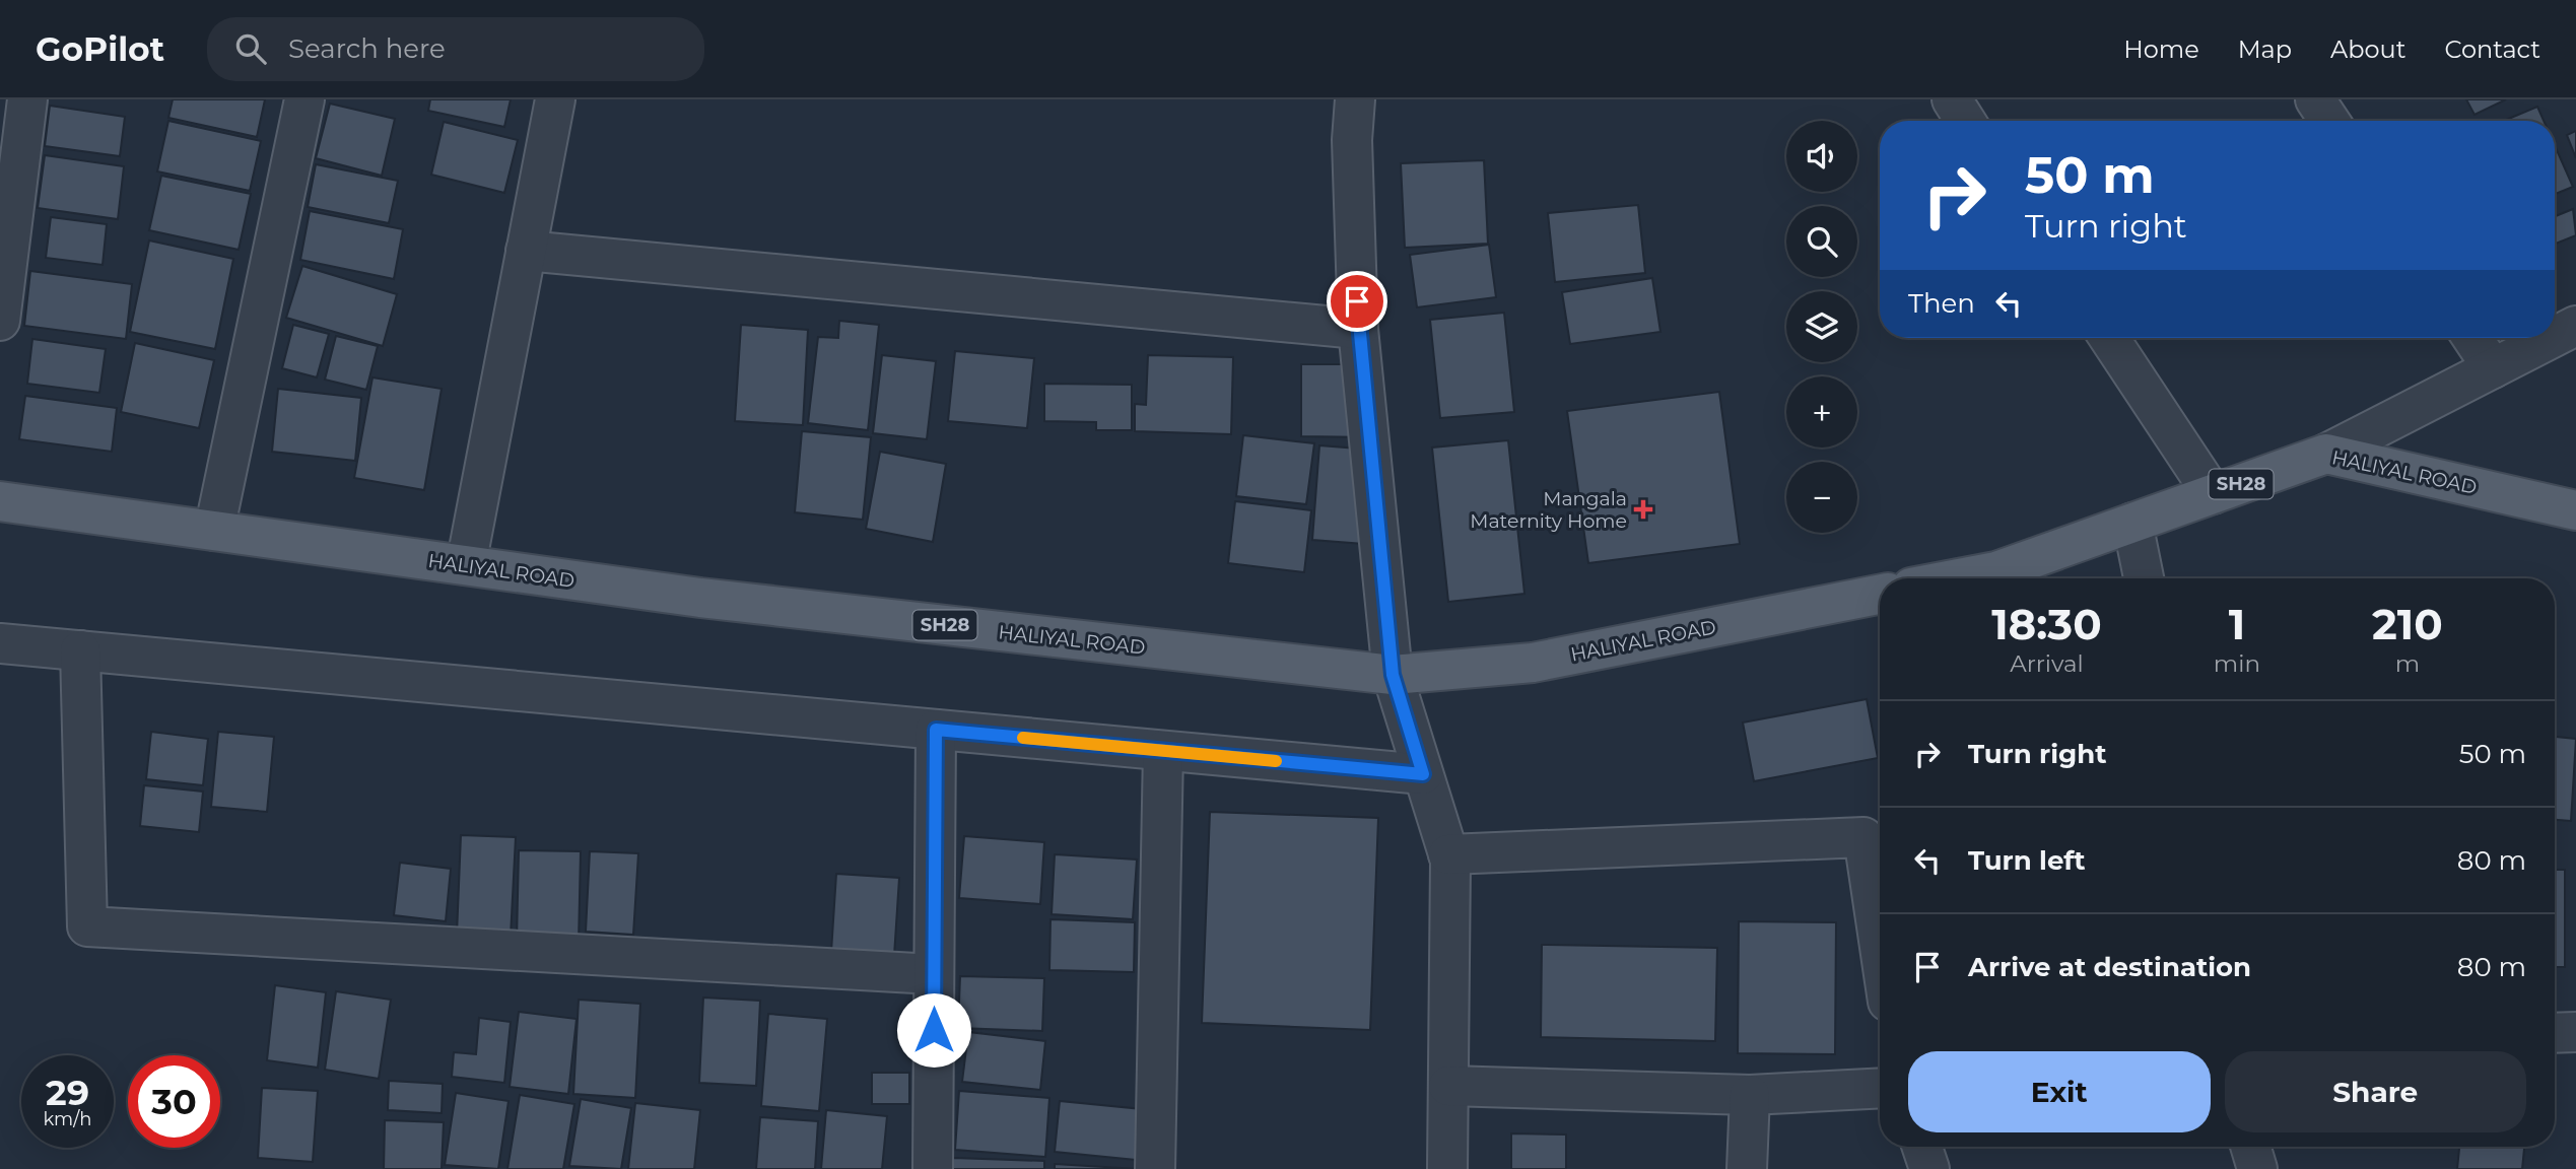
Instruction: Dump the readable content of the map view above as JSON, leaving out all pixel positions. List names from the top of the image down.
{
  "streets": {
    "main road": ["HALIYAL ROAD", "SH28"]
  },
  "places": {
    "health": ["Mangala Maternity Home"]
  },
  "page": {
    "header": "GoPilot",
    "search": "Search here",
    "nav": [
      "Home",
      "Map",
      "About",
      "Contact"
    ],
    "map_buttons": ["+", "−"],
    "turn": ["50 m", "Turn right"],
    "then": "Then",
    "eta": [
      "18:30",
      "Arrival",
      "1",
      "min",
      "210",
      "m"
    ],
    "list": [
      {
        "name": "Turn right",
        "value": "50 m"
      },
      {
        "name": "Turn left",
        "value": "80 m"
      },
      {
        "name": "Arrive at destination",
        "value": "80 m"
      }
    ],
    "buttons": ["Exit", "Share"],
    "speed": "29 km/h",
    "limit": "30"
  }
}
